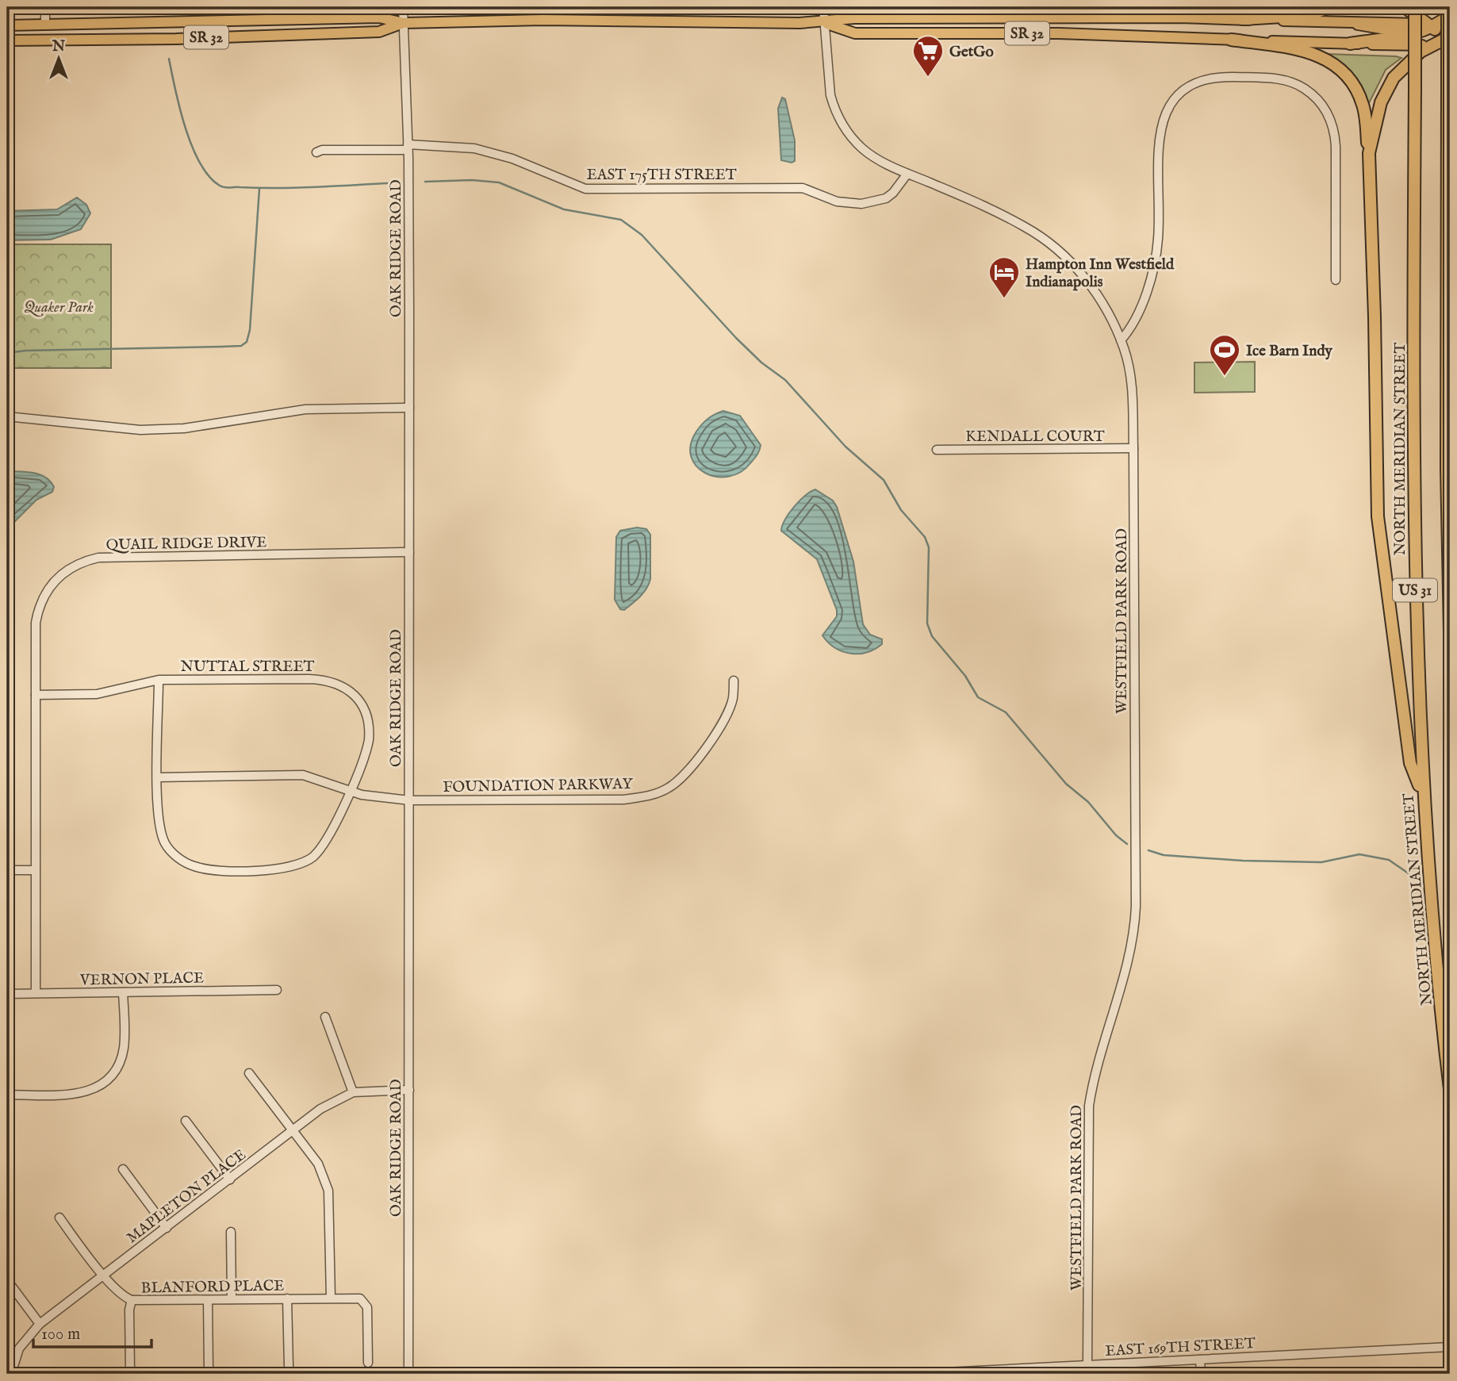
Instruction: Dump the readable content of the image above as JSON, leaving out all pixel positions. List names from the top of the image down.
{
  "streets": {
    "highway": ["NORTH MERIDIAN STREET", "US 31"],
    "main road": ["SR 32"],
    "street": [
      "EAST 175TH STREET",
      "OAK RIDGE ROAD",
      "KENDALL COURT",
      "QUAIL RIDGE DRIVE",
      "WESTFIELD PARK ROAD",
      "NUTTAL STREET",
      "FOUNDATION PARKWAY",
      "VERNON PLACE",
      "MAPLETON PLACE",
      "BLANFORD PLACE",
      "EAST 169TH STREET"
    ]
  },
  "crossings": [
    ["SR 32", "OAK RIDGE ROAD"],
    ["SR 32", "WESTFIELD PARK ROAD"],
    ["EAST 175TH STREET", "OAK RIDGE ROAD"],
    ["EAST 175TH STREET", "WESTFIELD PARK ROAD"],
    ["OAK RIDGE ROAD", "QUAIL RIDGE DRIVE"],
    ["OAK RIDGE ROAD", "FOUNDATION PARKWAY"],
    ["OAK RIDGE ROAD", "MAPLETON PLACE"],
    ["KENDALL COURT", "WESTFIELD PARK ROAD"],
    ["QUAIL RIDGE DRIVE", "NUTTAL STREET"],
    ["QUAIL RIDGE DRIVE", "VERNON PLACE"],
    ["WESTFIELD PARK ROAD", "EAST 169TH STREET"],
    ["NUTTAL STREET", "FOUNDATION PARKWAY"],
    ["MAPLETON PLACE", "BLANFORD PLACE"]
  ],
  "parks": ["Quaker Park"],
  "places": {
    "supermarket": ["GetGo"],
    "hotel": ["Hampton Inn Westfield Indianapolis"],
    "sports": ["Ice Barn Indy"]
  },
  "scale_bar": "100 m",
  "north": "top"
}
